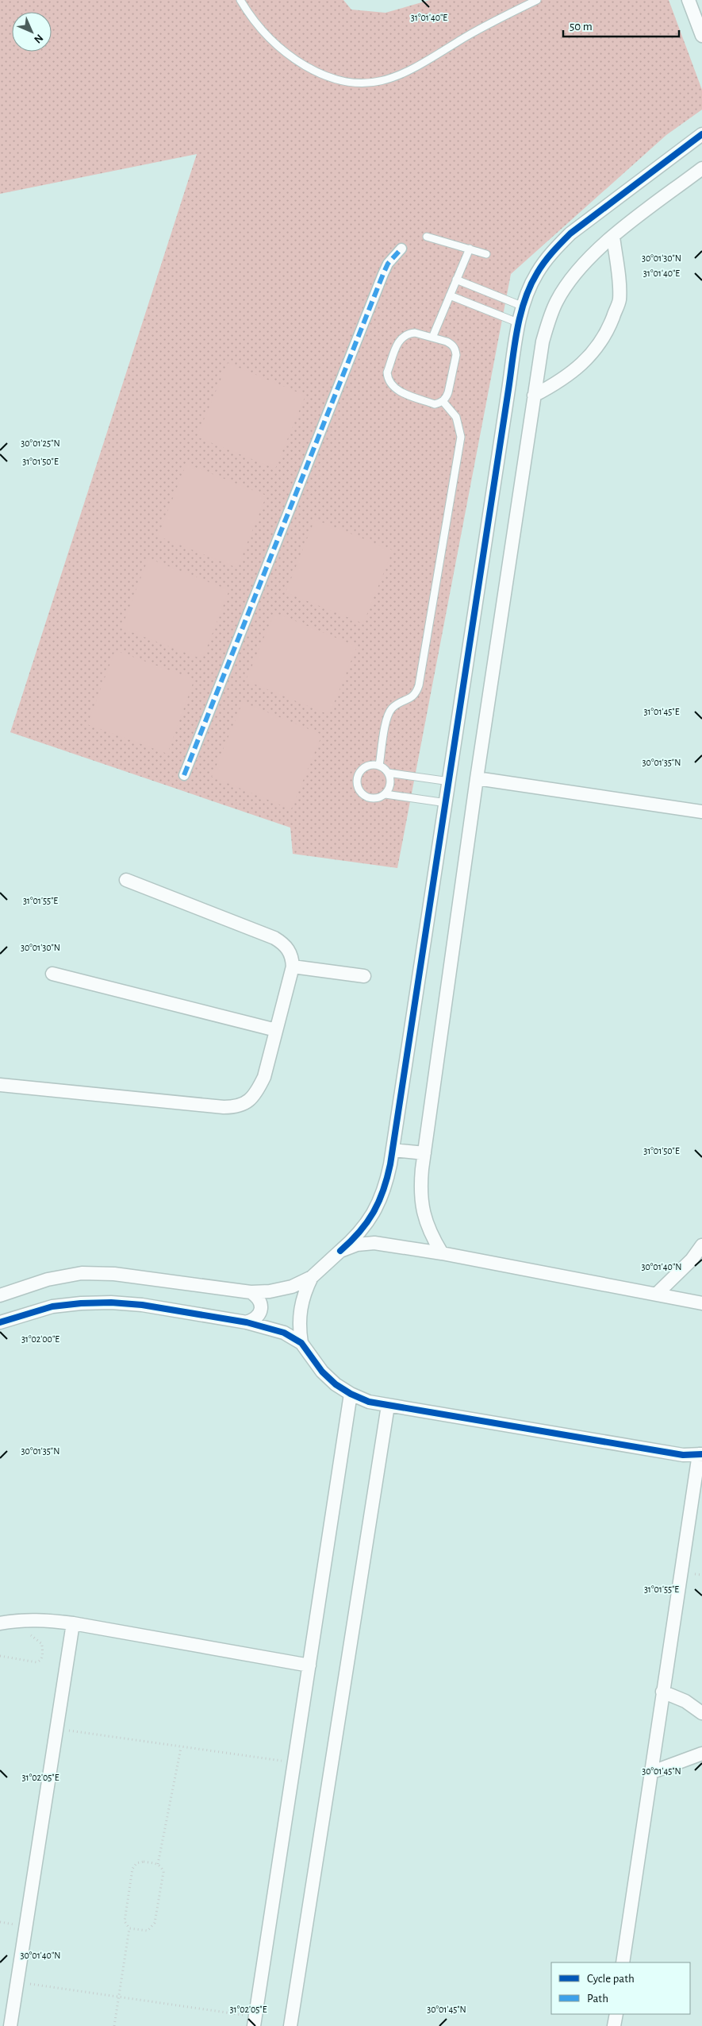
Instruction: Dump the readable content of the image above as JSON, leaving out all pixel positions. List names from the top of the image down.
{
  "legend": ["Cycle path", "Path"],
  "scale_bar": "50 m",
  "north": "bottom right",
  "coordinates": [
    "31°01'40\"E",
    "30°01'30\"N",
    "30°01'25\"N",
    "31°01'50\"E",
    "31°01'45\"E",
    "30°01'35\"N",
    "31°01'55\"E",
    "30°01'40\"N",
    "31°02'00\"E",
    "30°01'45\"N",
    "31°02'05\"E"
  ]
}
